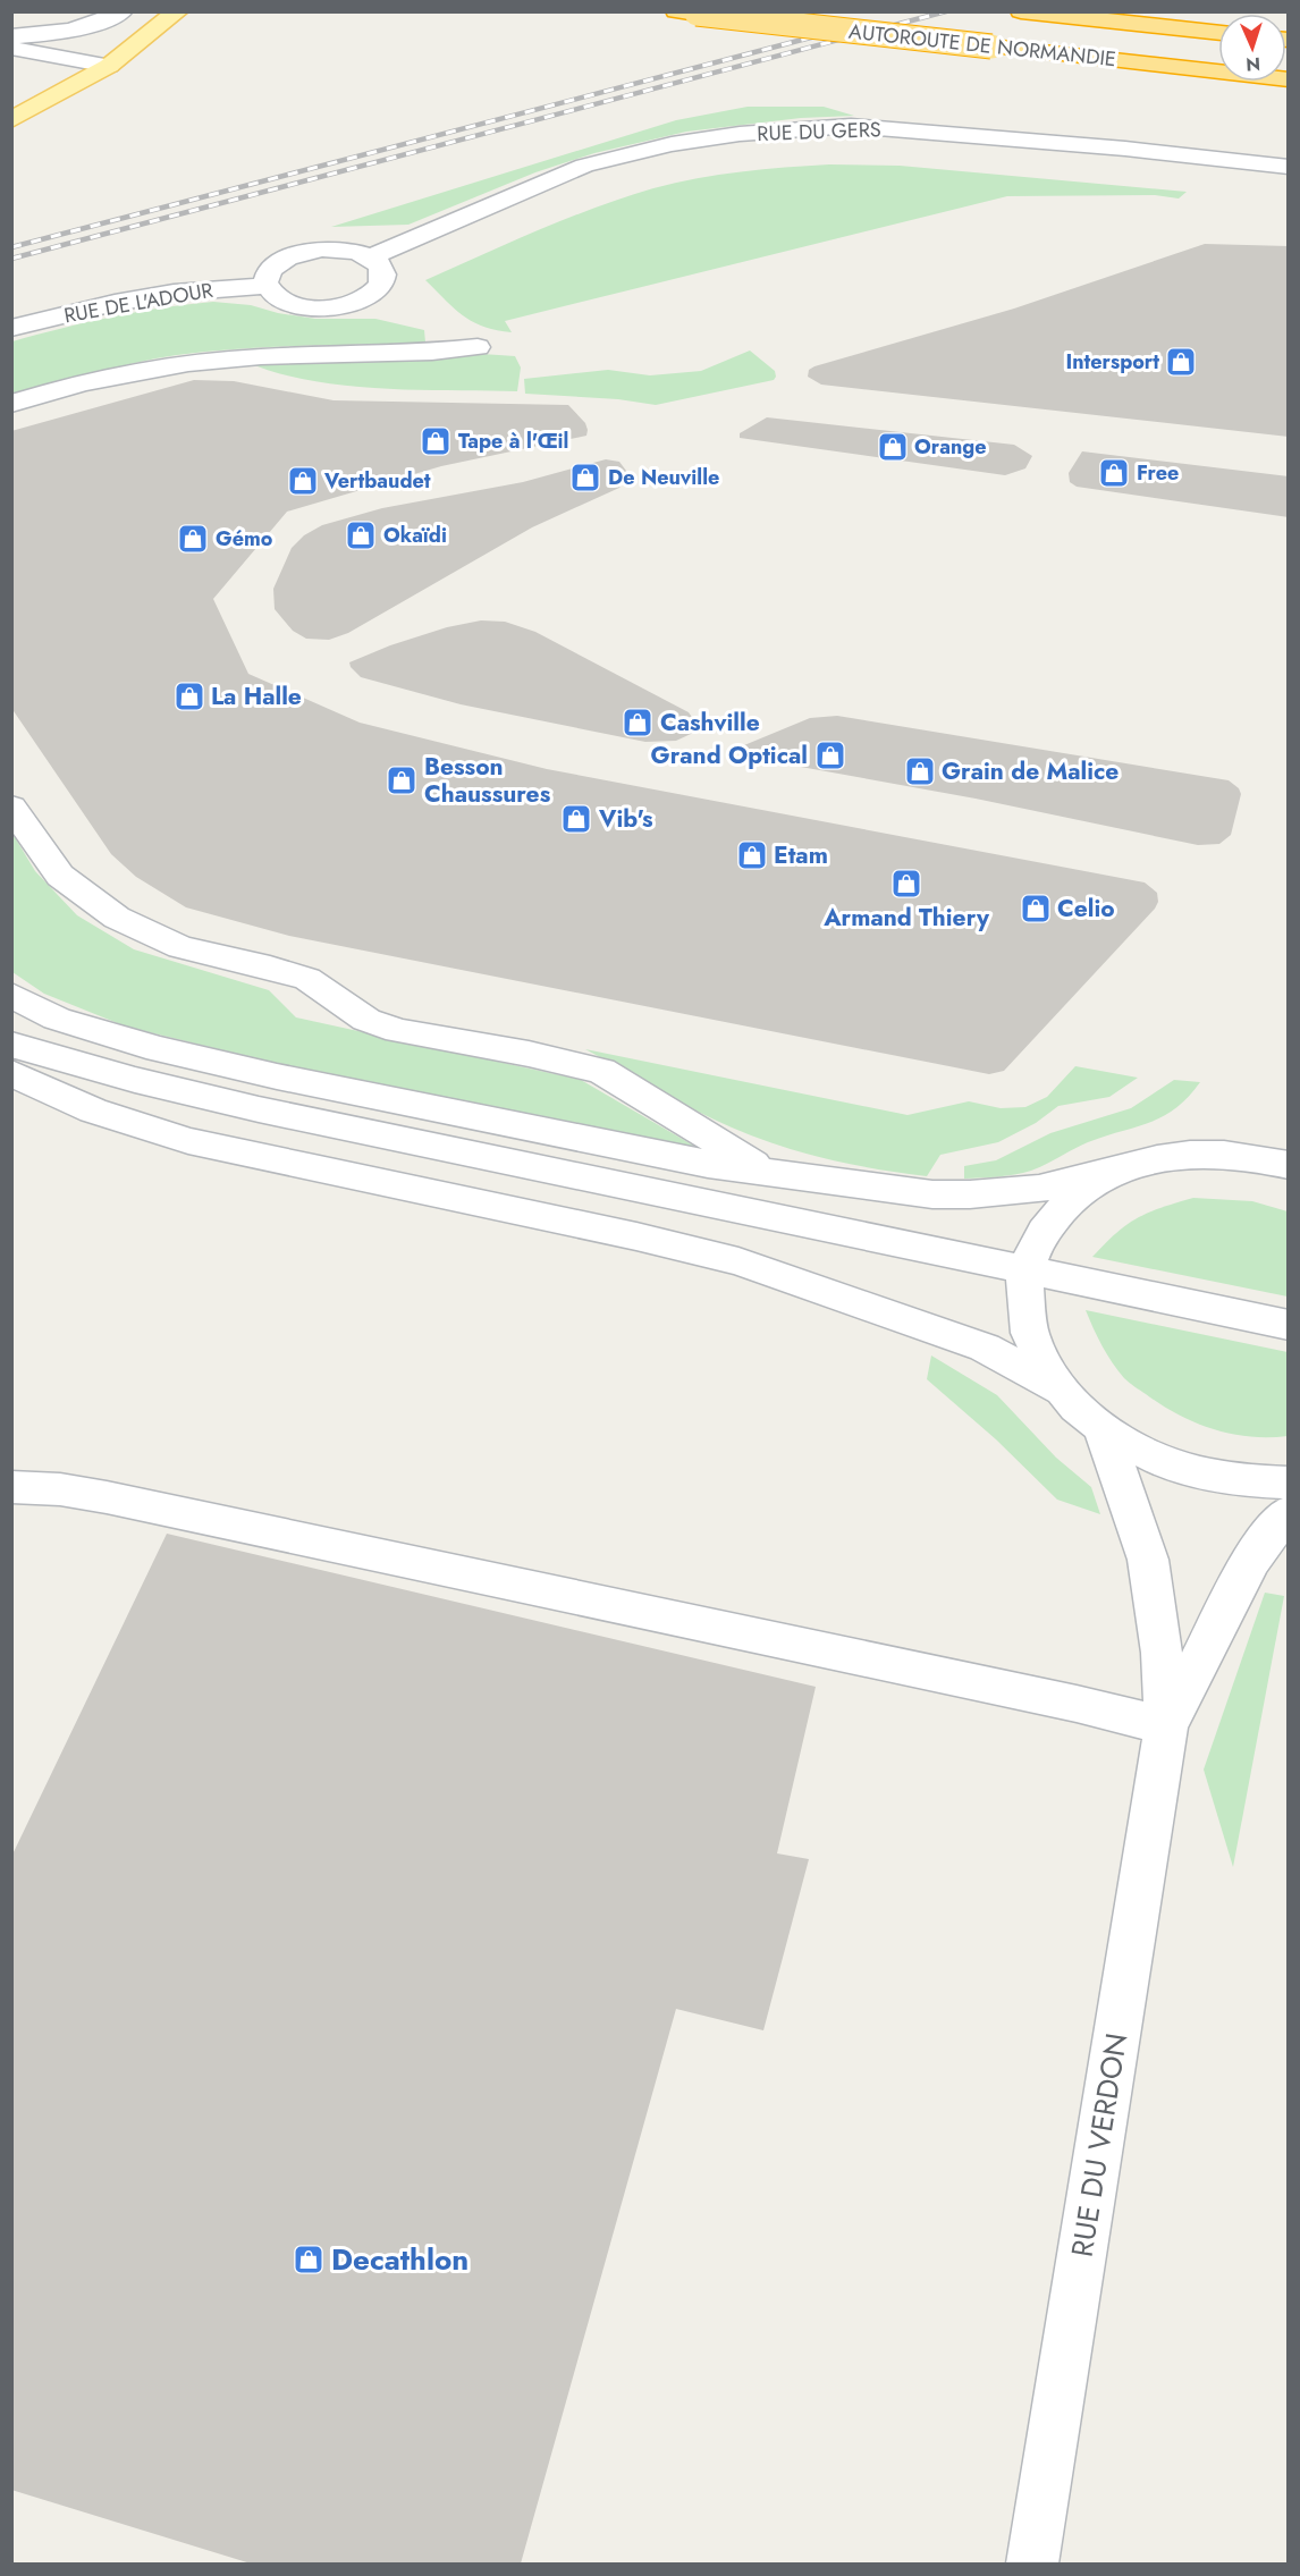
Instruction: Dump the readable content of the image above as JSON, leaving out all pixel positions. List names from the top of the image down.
{
  "streets": {
    "highway": ["AUTOROUTE DE NORMANDIE"],
    "street": ["RUE DU GERS", "RUE DE L'ADOUR", "RUE DU VERDON"]
  },
  "places": {
    "shop": [
      "Intersport",
      "Tape à l'Œil",
      "Orange",
      "Free",
      "De Neuville",
      "Vertbaudet",
      "Okaïdi",
      "Gémo",
      "La Halle",
      "Cashville",
      "Grand Optical",
      "Grain de Malice",
      "Besson Chaussures",
      "Vib's",
      "Etam",
      "Armand Thiery",
      "Celio",
      "Decathlon"
    ]
  },
  "north": "bottom"
}
